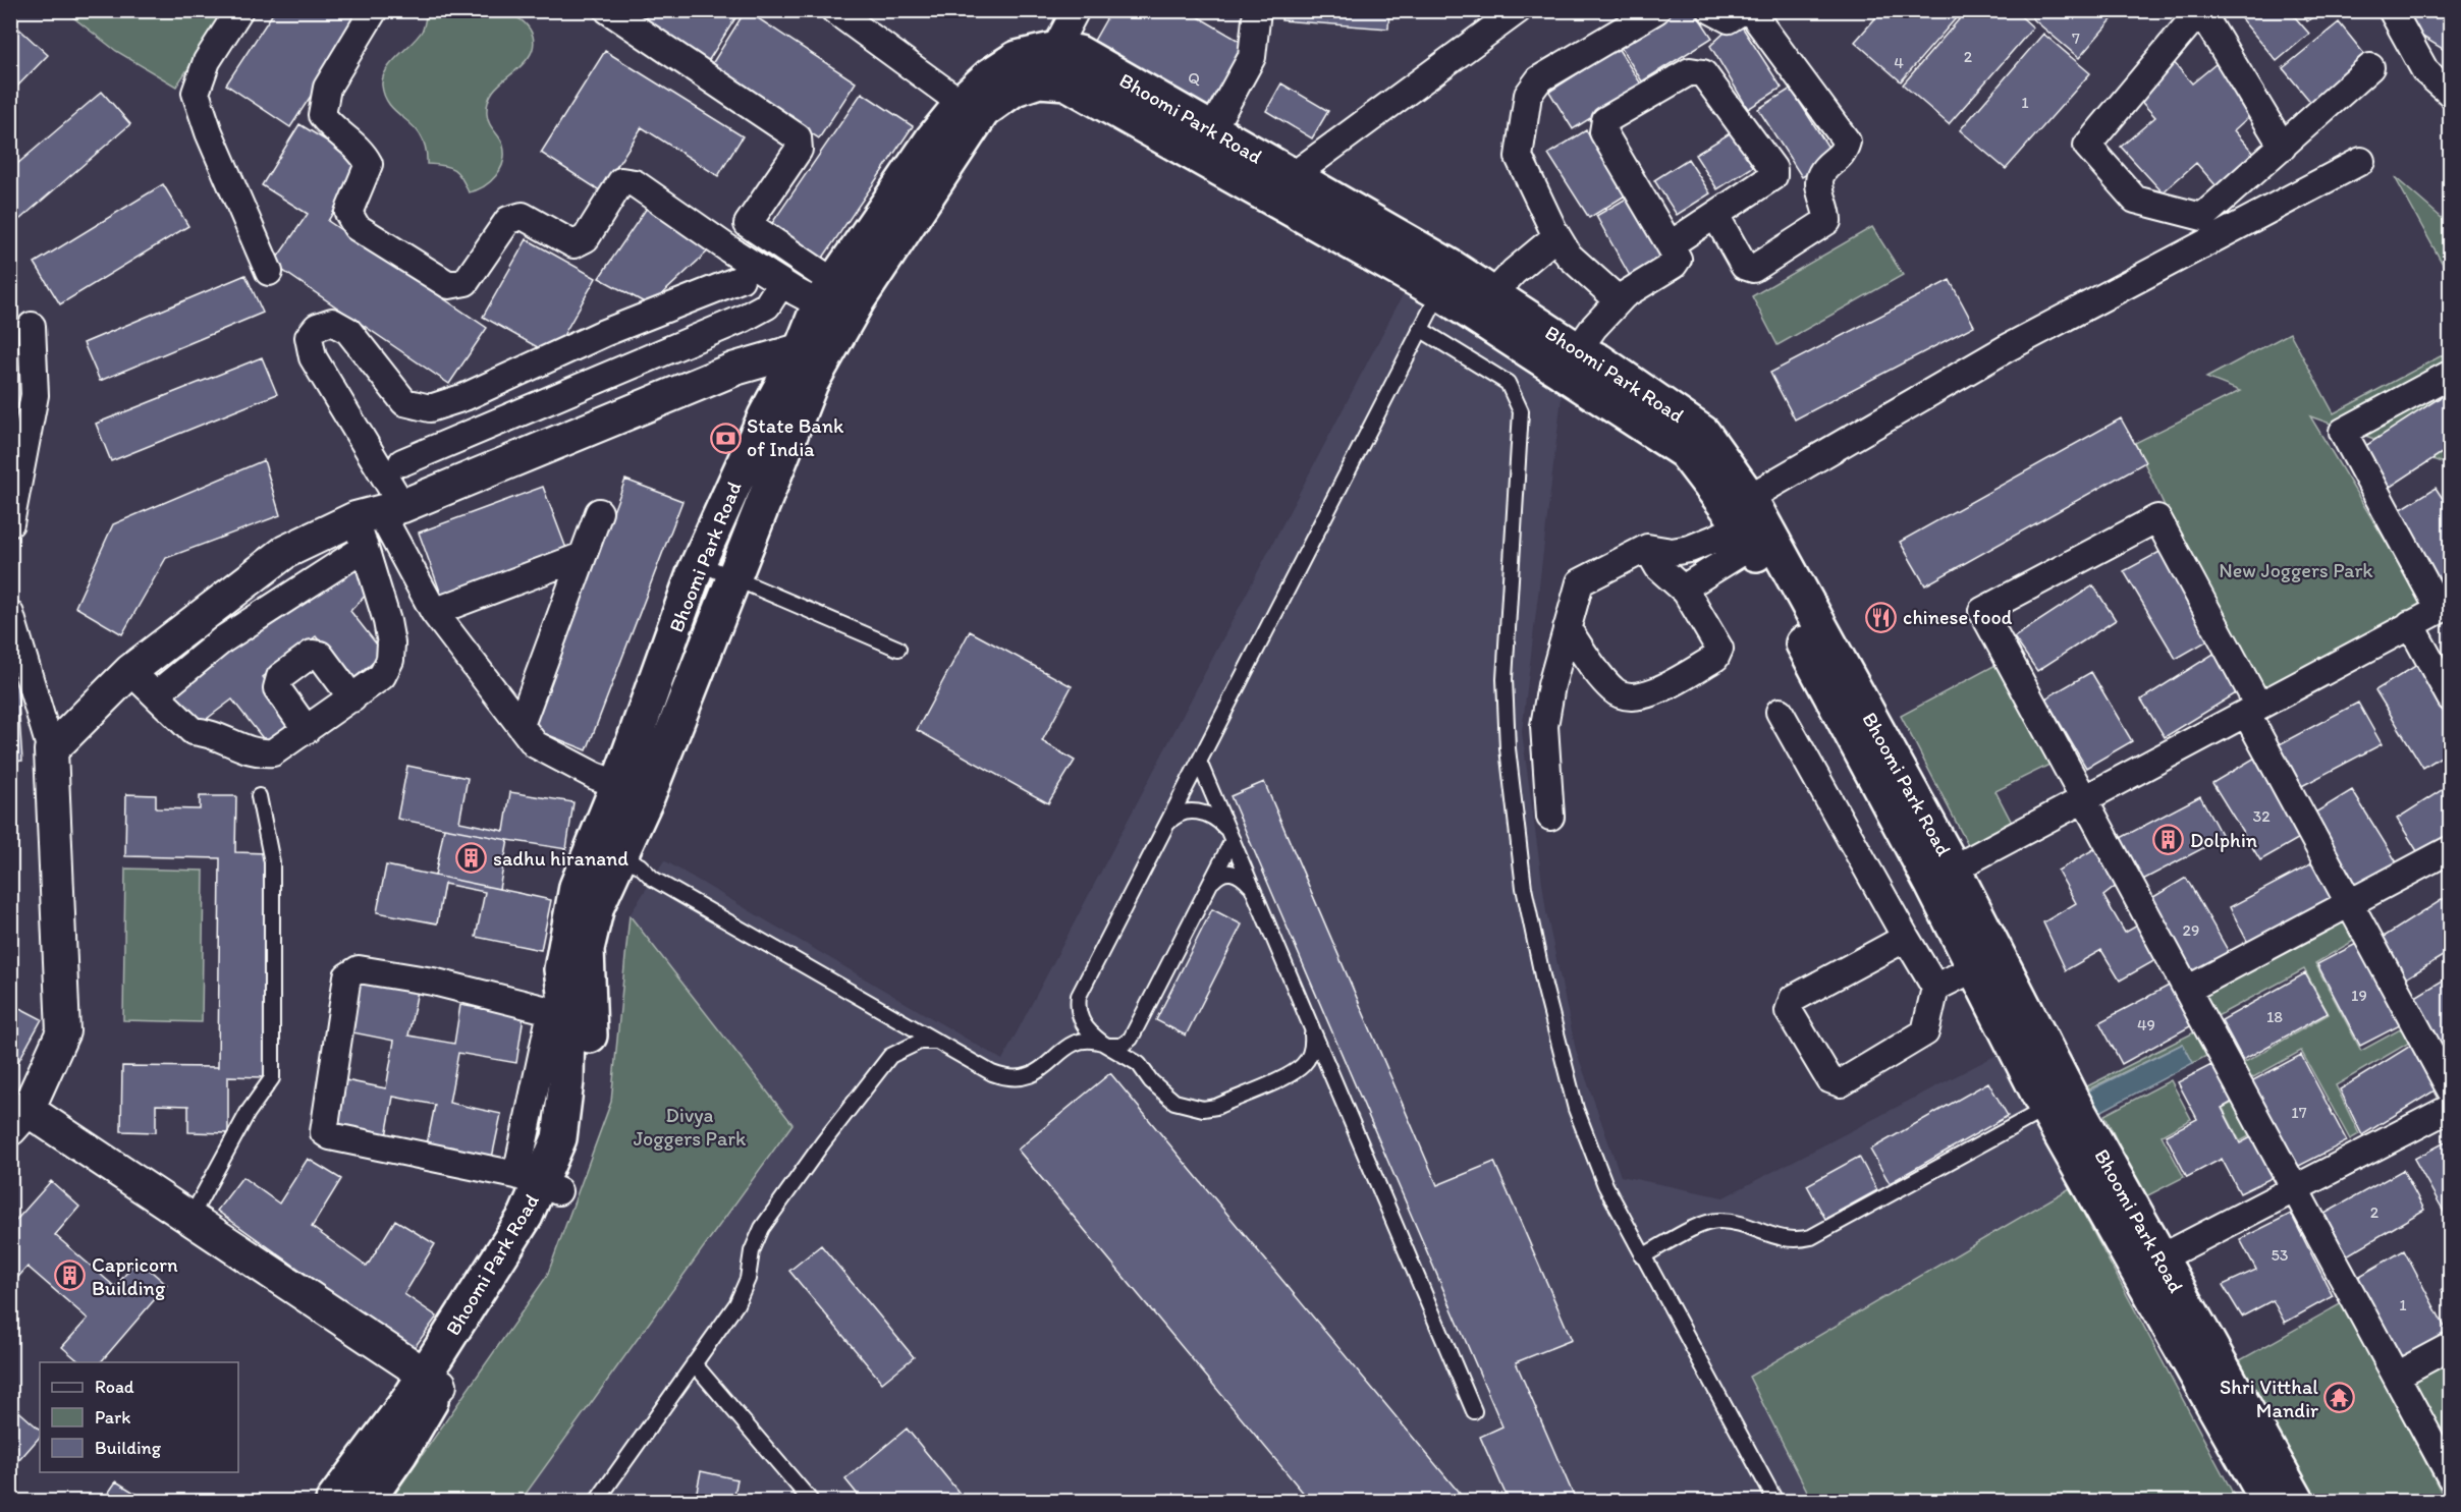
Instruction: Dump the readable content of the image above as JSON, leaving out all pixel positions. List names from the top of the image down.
{
  "streets": {
    "main road": ["Bhoomi Park Road"]
  },
  "parks": ["New Joggers Park", "Divya Joggers Park"],
  "places": {
    "bank": ["State Bank of India"],
    "restaurant": ["chinese food"],
    "building": ["Dolphin", "sadhu hiranand", "Capricorn Building"],
    "temple": ["Shri Vitthal Mandir"]
  },
  "house_numbers": [
    "7",
    "2",
    "4",
    "Q",
    "1",
    "32",
    "29",
    "19",
    "18",
    "49",
    "17",
    "2",
    "53",
    "1"
  ],
  "legend": ["Road", "Park", "Building"]
}
